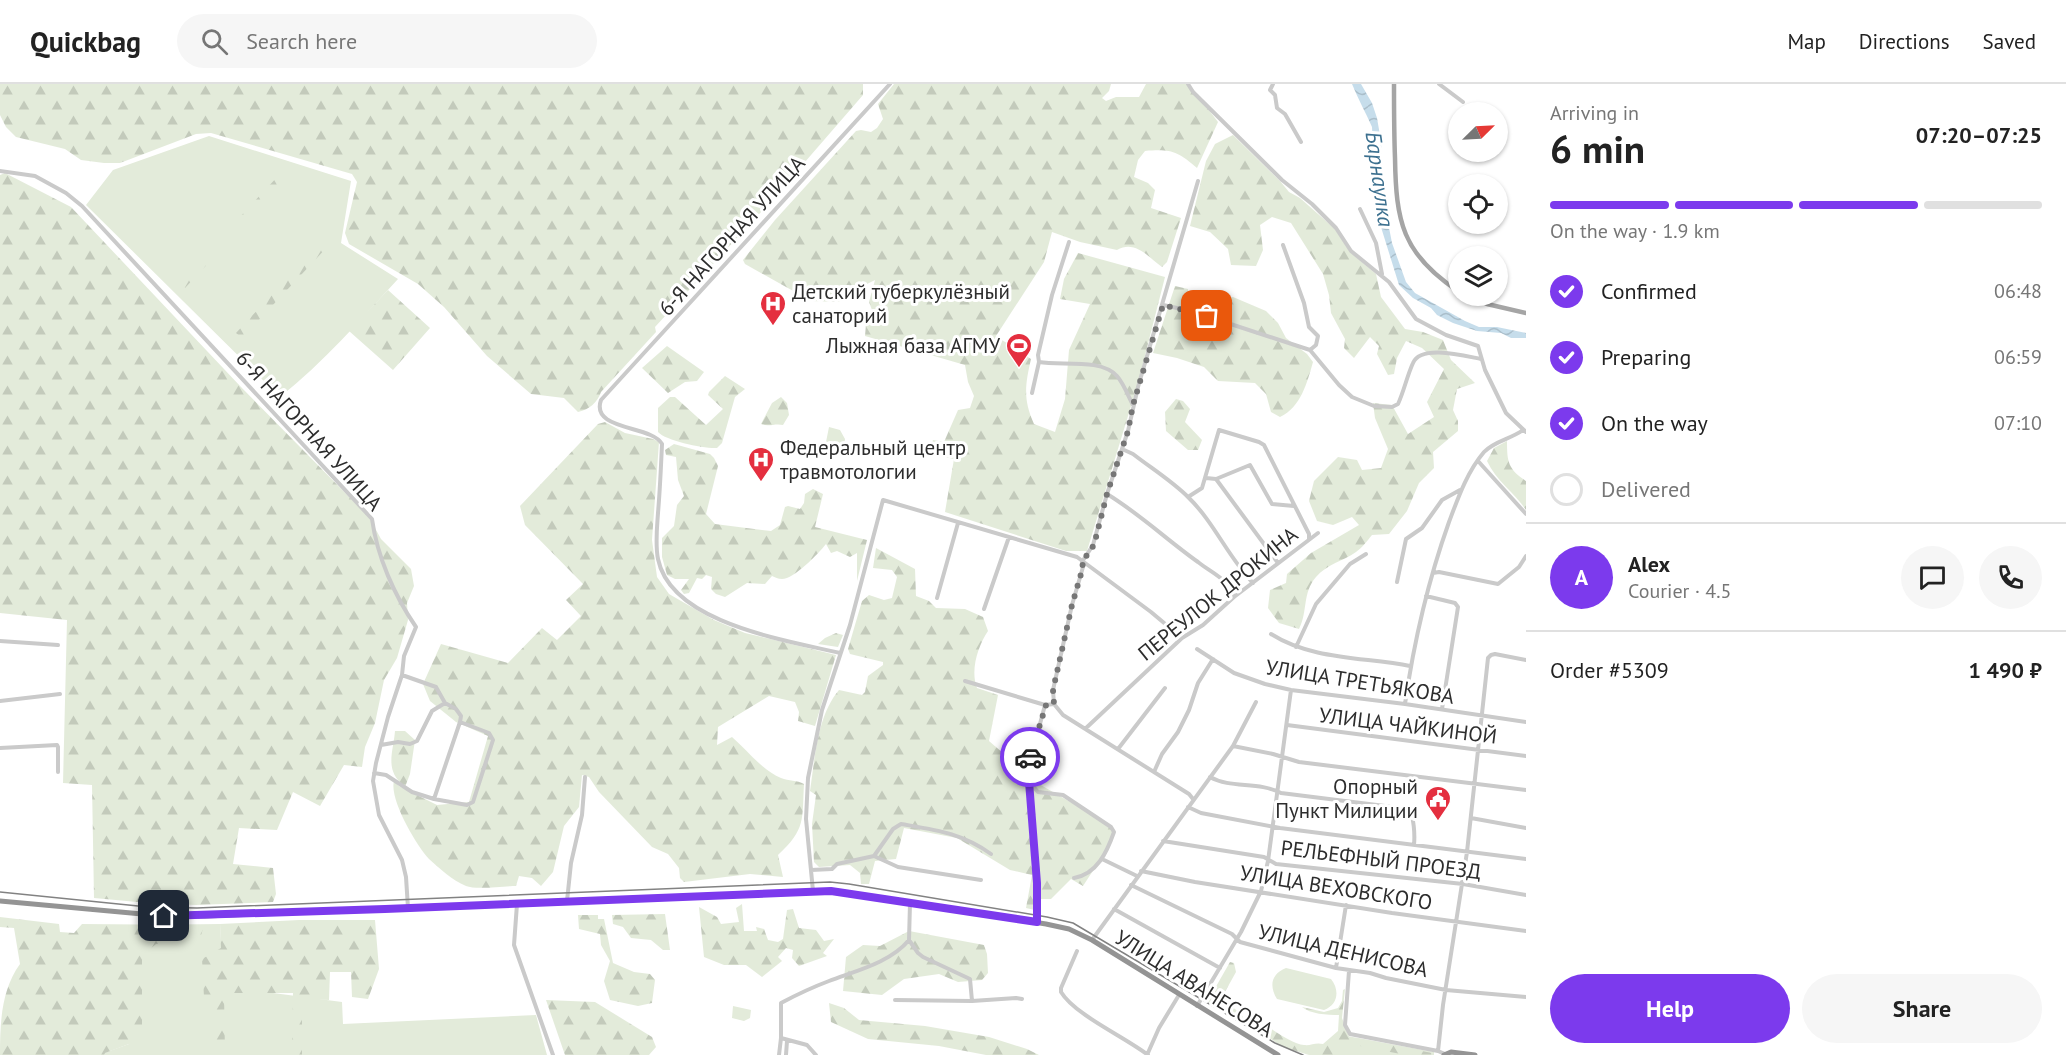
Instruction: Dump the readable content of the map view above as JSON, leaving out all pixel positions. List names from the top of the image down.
{
  "streets": {
    "highway": ["УЛИЦА АВАНЕСОВА"],
    "street": [
      "6-Я НАГОРНАЯ УЛИЦА",
      "ПЕРЕУЛОК ДРОКИНА",
      "УЛИЦА ТРЕТЬЯКОВА",
      "УЛИЦА ЧАЙКИНОЙ",
      "РЕЛЬЕФНЫЙ ПРОЕЗД",
      "УЛИЦА ВЕХОВСКОГО",
      "УЛИЦА ДЕНИСОВА"
    ]
  },
  "crossings": [
    ["6-Я НАГОРНАЯ УЛИЦА", "УЛИЦА АВАНЕСОВА"]
  ],
  "water": ["Барнаулка"],
  "places": {
    "hospital": ["Детский туберкулёзный санаторий", "Федеральный центр травмотологии"],
    "sports": ["Лыжная база АГМУ"],
    "public building": ["Опорный Пункт Милиции"]
  },
  "north": "top right",
  "page": {
    "header": "Quickbag",
    "search": "Search here",
    "nav": ["Map", "Directions", "Saved"],
    "heading": ["6 min", "Arriving in", "07:20–07:25"],
    "panel": [
      "Alex",
      "Courier · 4.5",
      "Order #5309",
      "1 490 ₽"
    ],
    "bar": "On the way · 1.9 km",
    "list": [
      ["Confirmed", "06:48"],
      ["Preparing", "06:59"],
      ["On the way", "07:10"],
      "Delivered"
    ],
    "round": "A",
    "buttons": ["Help", "Share"]
  }
}
